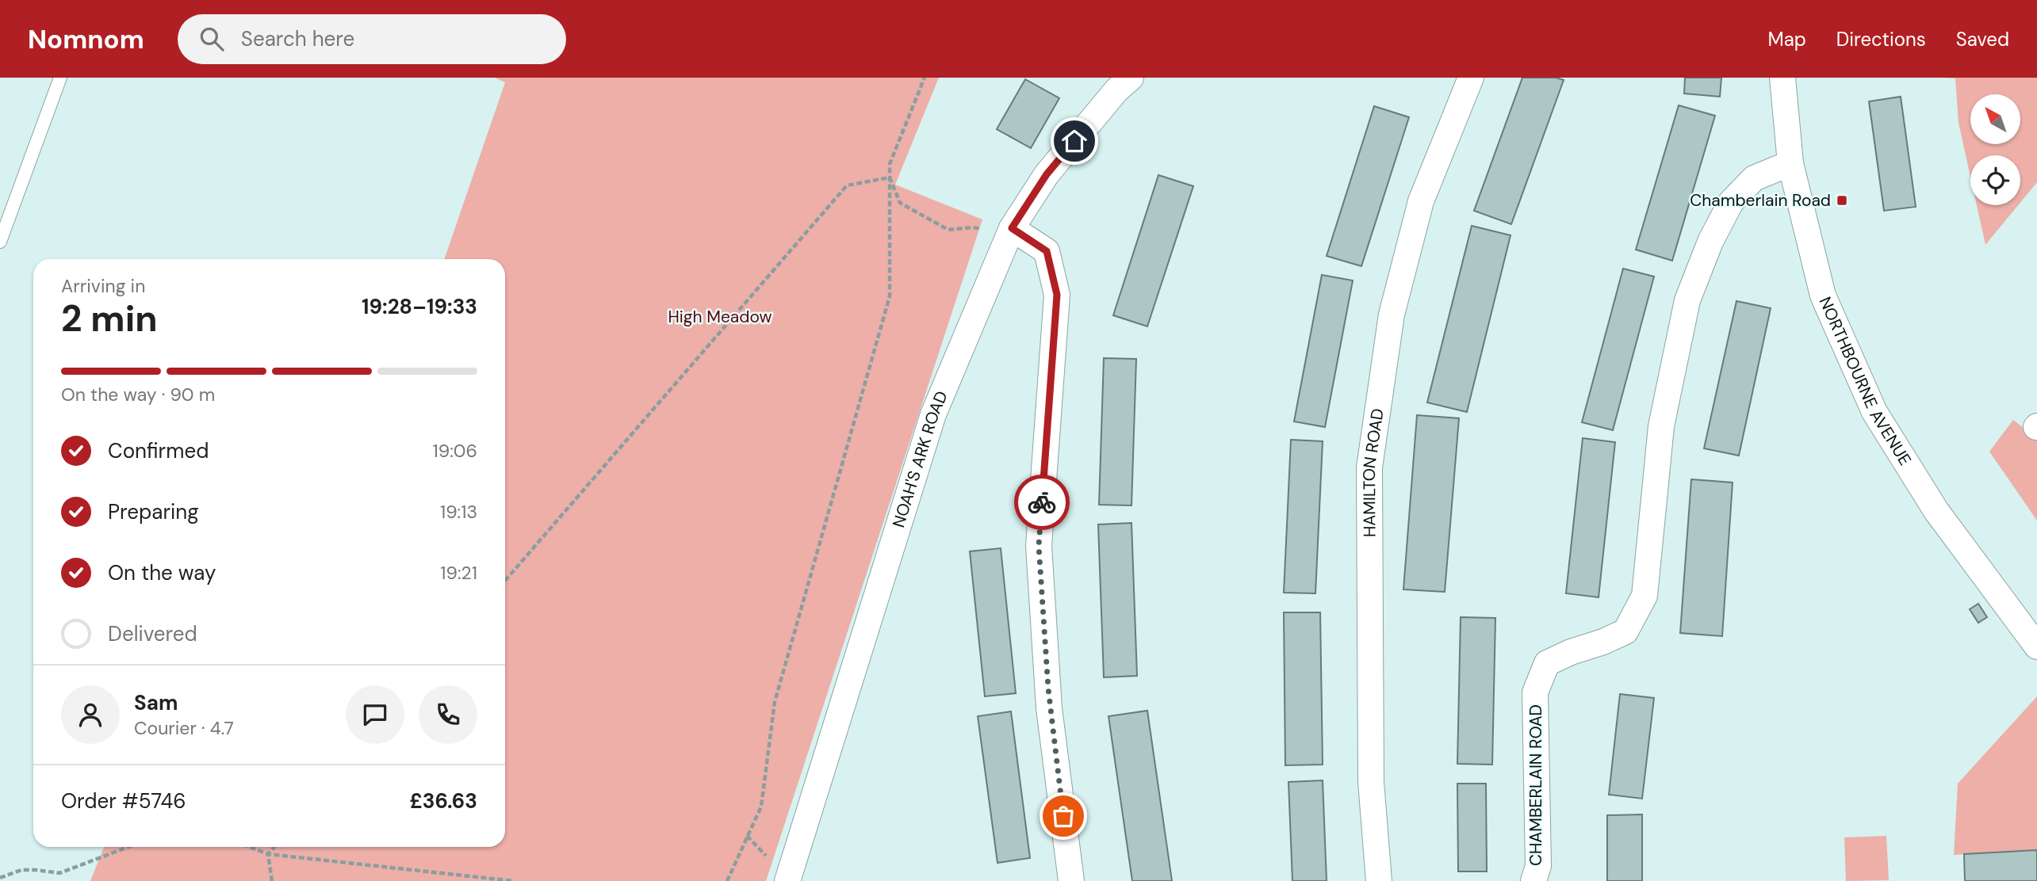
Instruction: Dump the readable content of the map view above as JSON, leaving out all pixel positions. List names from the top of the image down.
{
  "streets": {
    "street": [
      "NORTHBOURNE AVENUE",
      "NOAH'S ARK ROAD",
      "HAMILTON ROAD",
      "CHAMBERLAIN ROAD"
    ]
  },
  "crossings": [
    ["NORTHBOURNE AVENUE", "CHAMBERLAIN ROAD"]
  ],
  "parks": ["High Meadow"],
  "places": {
    "transit": ["Chamberlain Road"]
  },
  "north": "top left",
  "page": {
    "header": "Nomnom",
    "search": "Search here",
    "nav": ["Map", "Directions", "Saved"],
    "heading": ["2 min", "Arriving in", "19:28–19:33"],
    "panel": [
      "Sam",
      "Courier · 4.7",
      "Order #5746",
      "£36.63"
    ],
    "bar": "On the way · 90 m",
    "list": [
      ["Confirmed", "19:06"],
      ["Preparing", "19:13"],
      ["On the way", "19:21"],
      "Delivered"
    ]
  }
}
